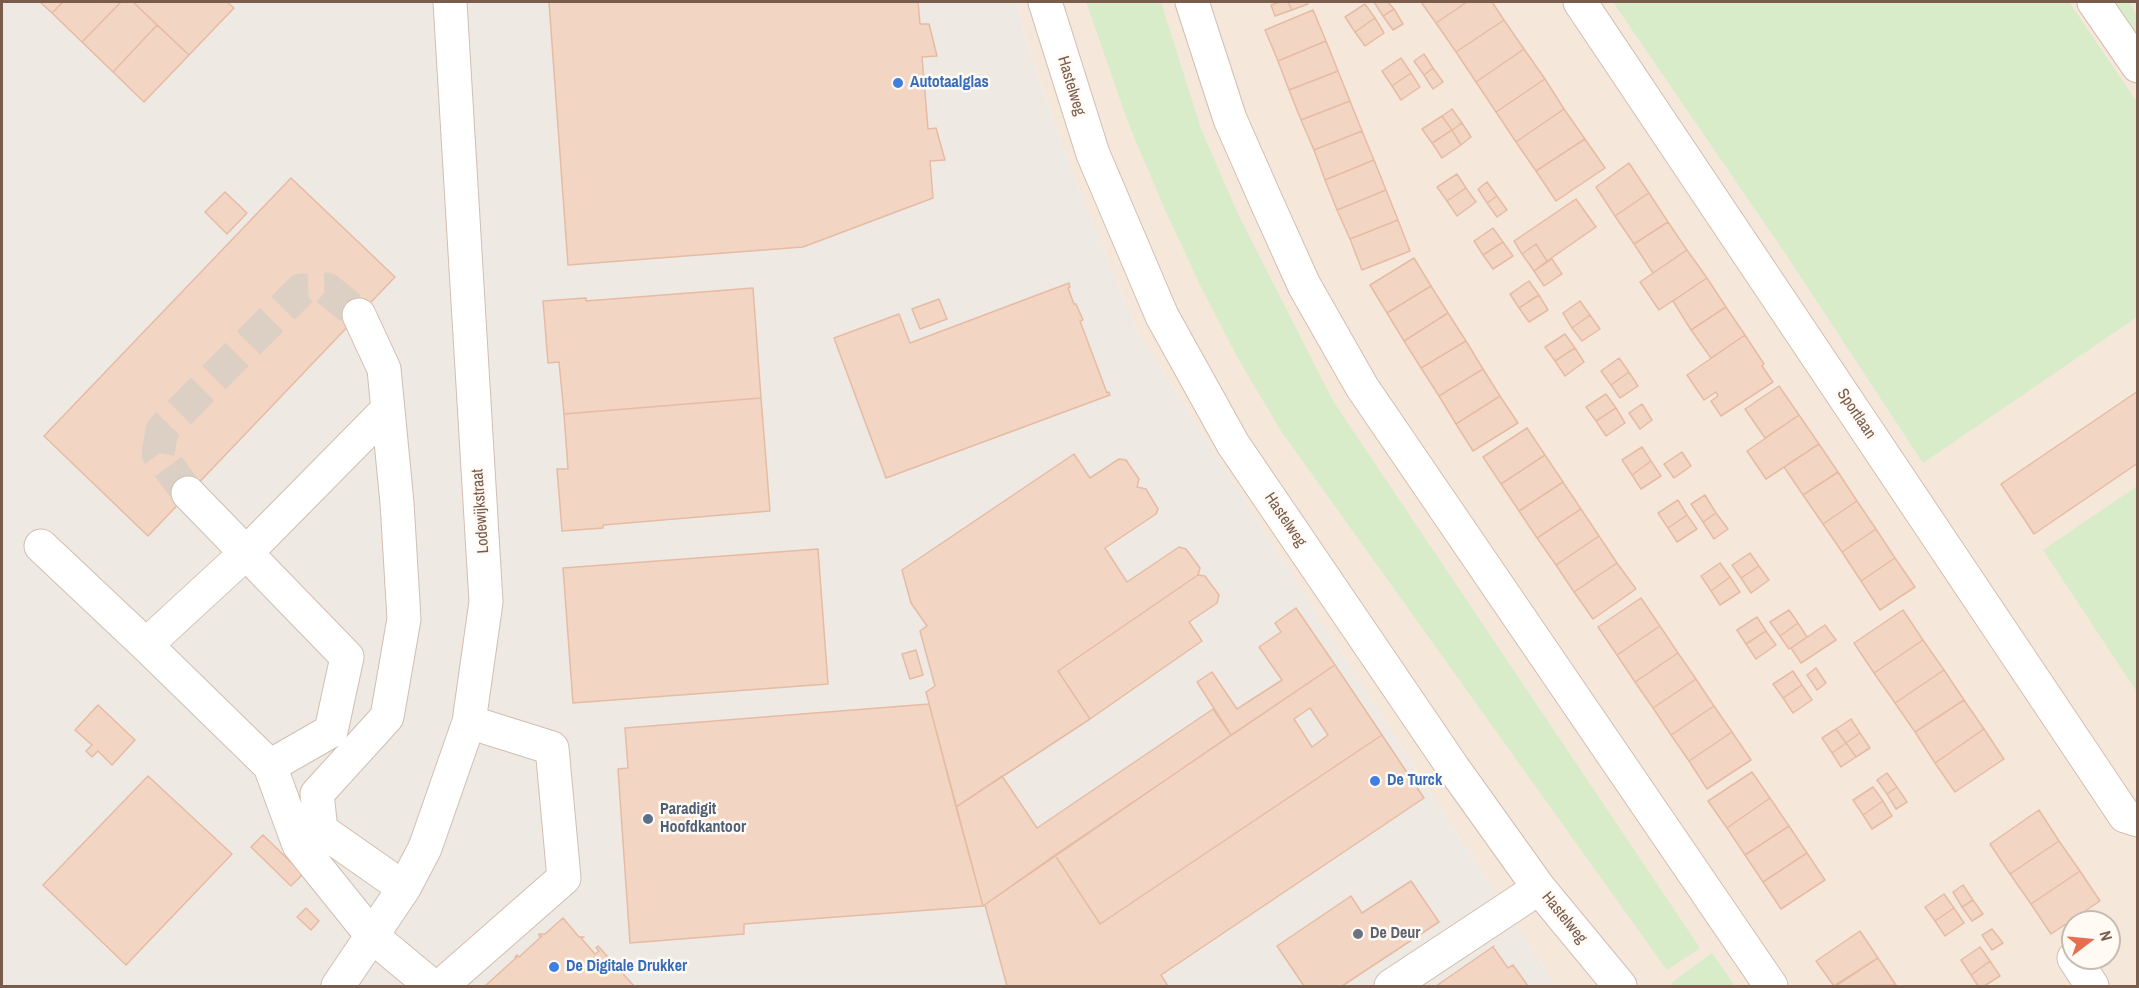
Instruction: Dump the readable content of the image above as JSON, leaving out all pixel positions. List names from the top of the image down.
{
  "streets": {
    "street": ["Hastelweg", "Sportlaan", "Lodewijkstraat"]
  },
  "places": [
    "Autotaalglas",
    "De Turck",
    "Paradigit Hoofdkantoor",
    "De Deur",
    "De Digitale Drukker"
  ],
  "north": "right"
}
